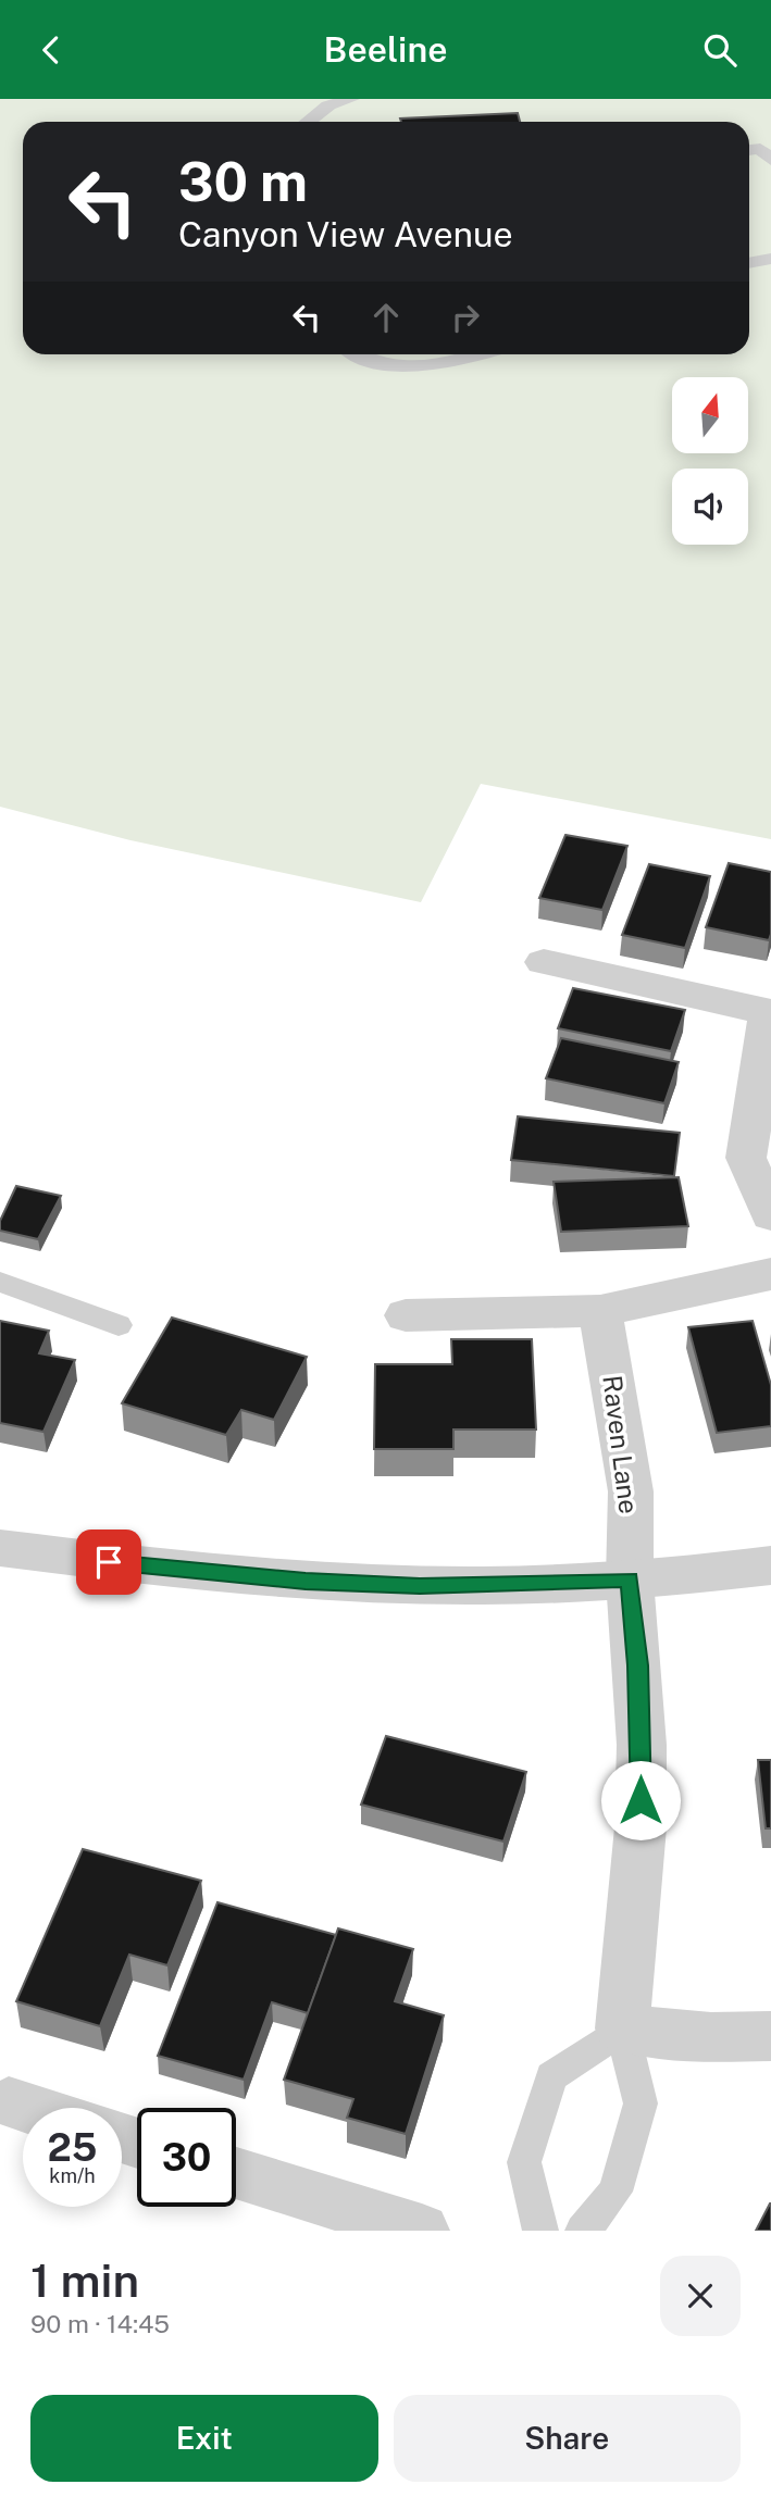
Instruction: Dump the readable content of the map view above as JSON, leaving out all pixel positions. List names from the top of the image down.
{
  "streets": {
    "street": ["Raven Lane"]
  },
  "north": "top",
  "page": {
    "header": "Beeline",
    "turn": ["30 m", "Canyon View Avenue"],
    "speed": "25 km/h",
    "limit": "30",
    "heading": ["1 min", "90 m · 14:45"],
    "buttons": ["Exit", "Share"]
  }
}
